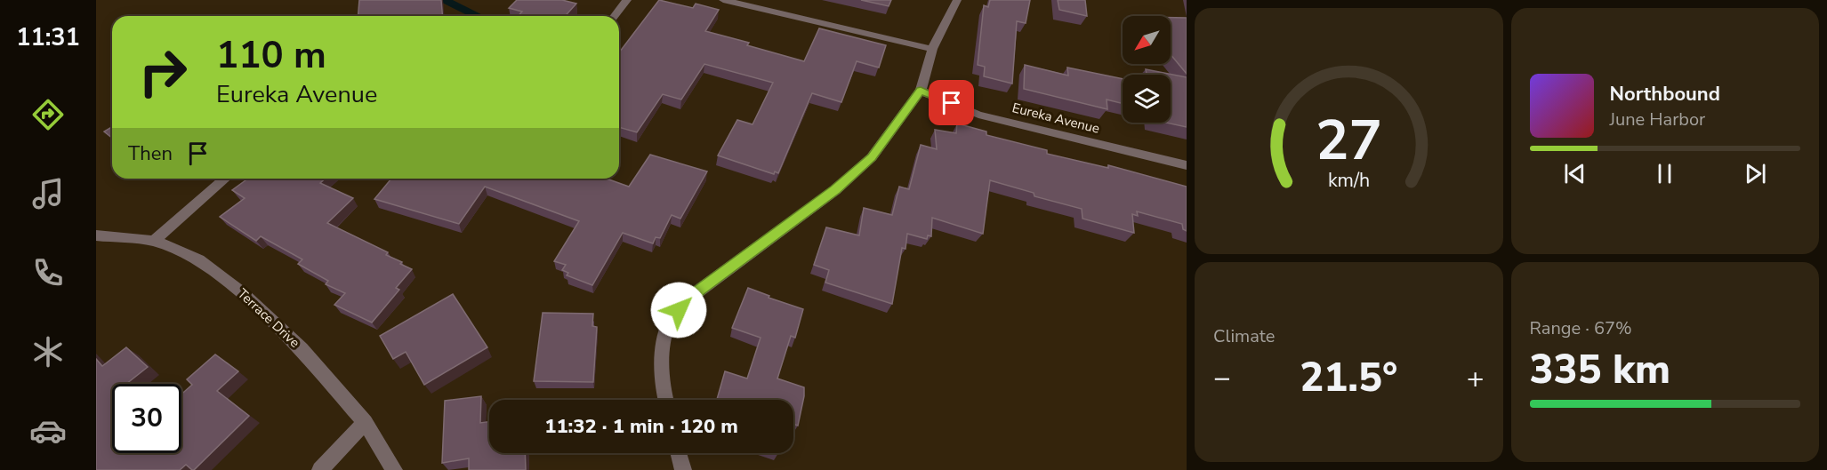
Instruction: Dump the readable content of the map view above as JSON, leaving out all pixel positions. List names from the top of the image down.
{
  "streets": {
    "street": ["Eureka Avenue", "Terrace Drive"]
  },
  "north": "bottom left",
  "page": {
    "tabs": "11:31",
    "turn": ["110 m", "Eureka Avenue"],
    "song": ["Northbound", "June Harbor"],
    "then": "Then",
    "tile": [
      "Climate",
      ["Range · 67%", "335 km"]
    ],
    "heat": ["−", "21.5°", "+"],
    "limit": "30",
    "trip": "11:32 · 1 min · 120 m",
    "gauge": ["27", "km/h"]
  }
}
